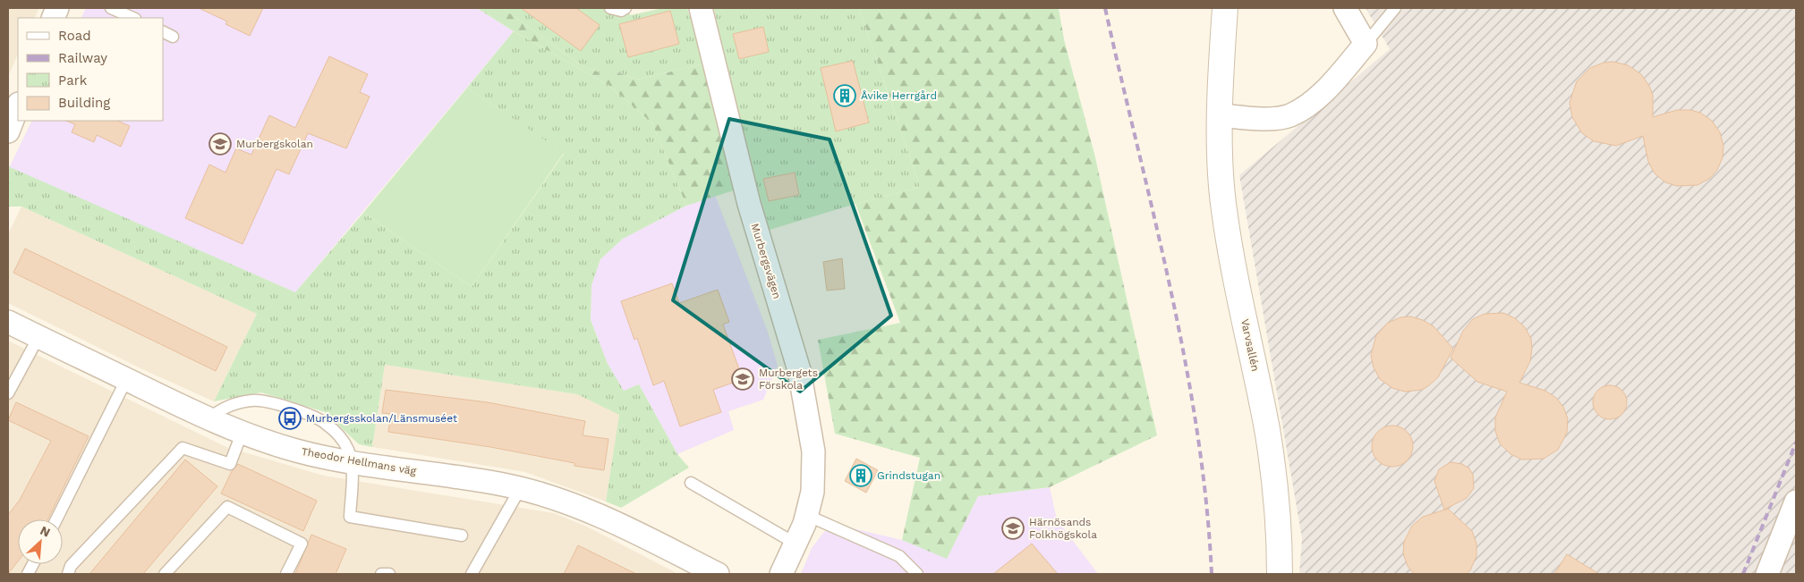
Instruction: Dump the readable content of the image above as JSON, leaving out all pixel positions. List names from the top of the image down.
{
  "streets": {
    "street": ["Murbergsvägen", "Varvsallén", "Theodor Hellmans väg"]
  },
  "places": {
    "building": ["Åvike Herrgård", "Grindstugan"],
    "school or university": ["Murbergskolan", "Murbergets Förskola", "Härnösands Folkhögskola"],
    "bus stop": ["Murbergsskolan/Länsmuséet"]
  },
  "legend": [
    "Road",
    "Railway",
    "Park",
    "Building"
  ],
  "north": "top right"
}
